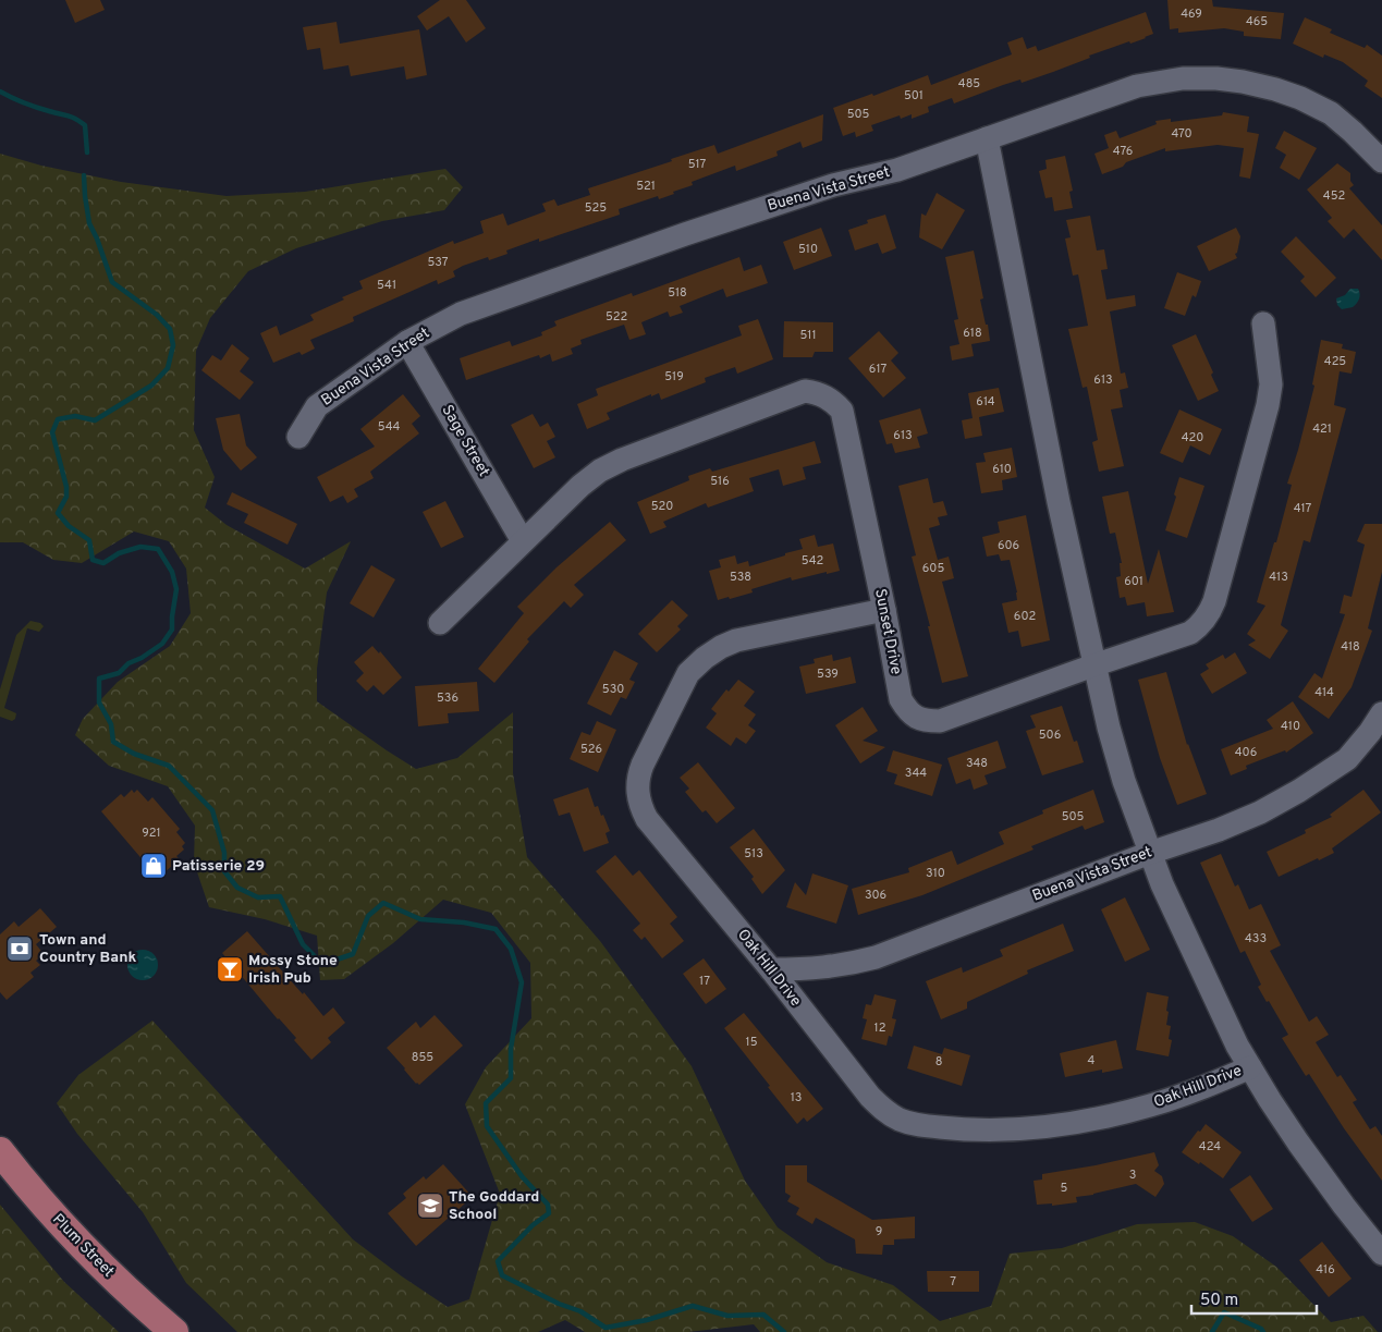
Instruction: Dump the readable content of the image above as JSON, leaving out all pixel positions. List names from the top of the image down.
{
  "streets": {
    "main road": ["Plum Street"],
    "street": [
      "Buena Vista Street",
      "Sage Street",
      "Sunset Drive",
      "Oak Hill Drive"
    ]
  },
  "crossings": [
    ["Buena Vista Street", "Sage Street"],
    ["Buena Vista Street", "Oak Hill Drive"],
    ["Sage Street", "Sunset Drive"],
    ["Sunset Drive", "Oak Hill Drive"]
  ],
  "places": {
    "shop": ["Patisserie 29"],
    "bank": ["Town and Country Bank"],
    "bar": ["Mossy Stone Irish Pub"],
    "school or university": ["The Goddard School"]
  },
  "house_numbers": [
    "469",
    "465",
    "485",
    "501",
    "505",
    "470",
    "476",
    "517",
    "521",
    "452",
    "525",
    "510",
    "537",
    "541",
    "518",
    "522",
    "618",
    "511",
    "425",
    "617",
    "519",
    "613",
    "614",
    "544",
    "421",
    "613",
    "420",
    "610",
    "516",
    "520",
    "417",
    "606",
    "542",
    "605",
    "538",
    "413",
    "601",
    "602",
    "418",
    "539",
    "530",
    "414",
    "536",
    "410",
    "506",
    "526",
    "406",
    "348",
    "344",
    "505",
    "921",
    "513",
    "310",
    "306",
    "433",
    "17",
    "12",
    "15",
    "855",
    "4",
    "8",
    "13",
    "424",
    "3",
    "5",
    "9",
    "416",
    "7"
  ],
  "scale_bar": "50 m"
}
